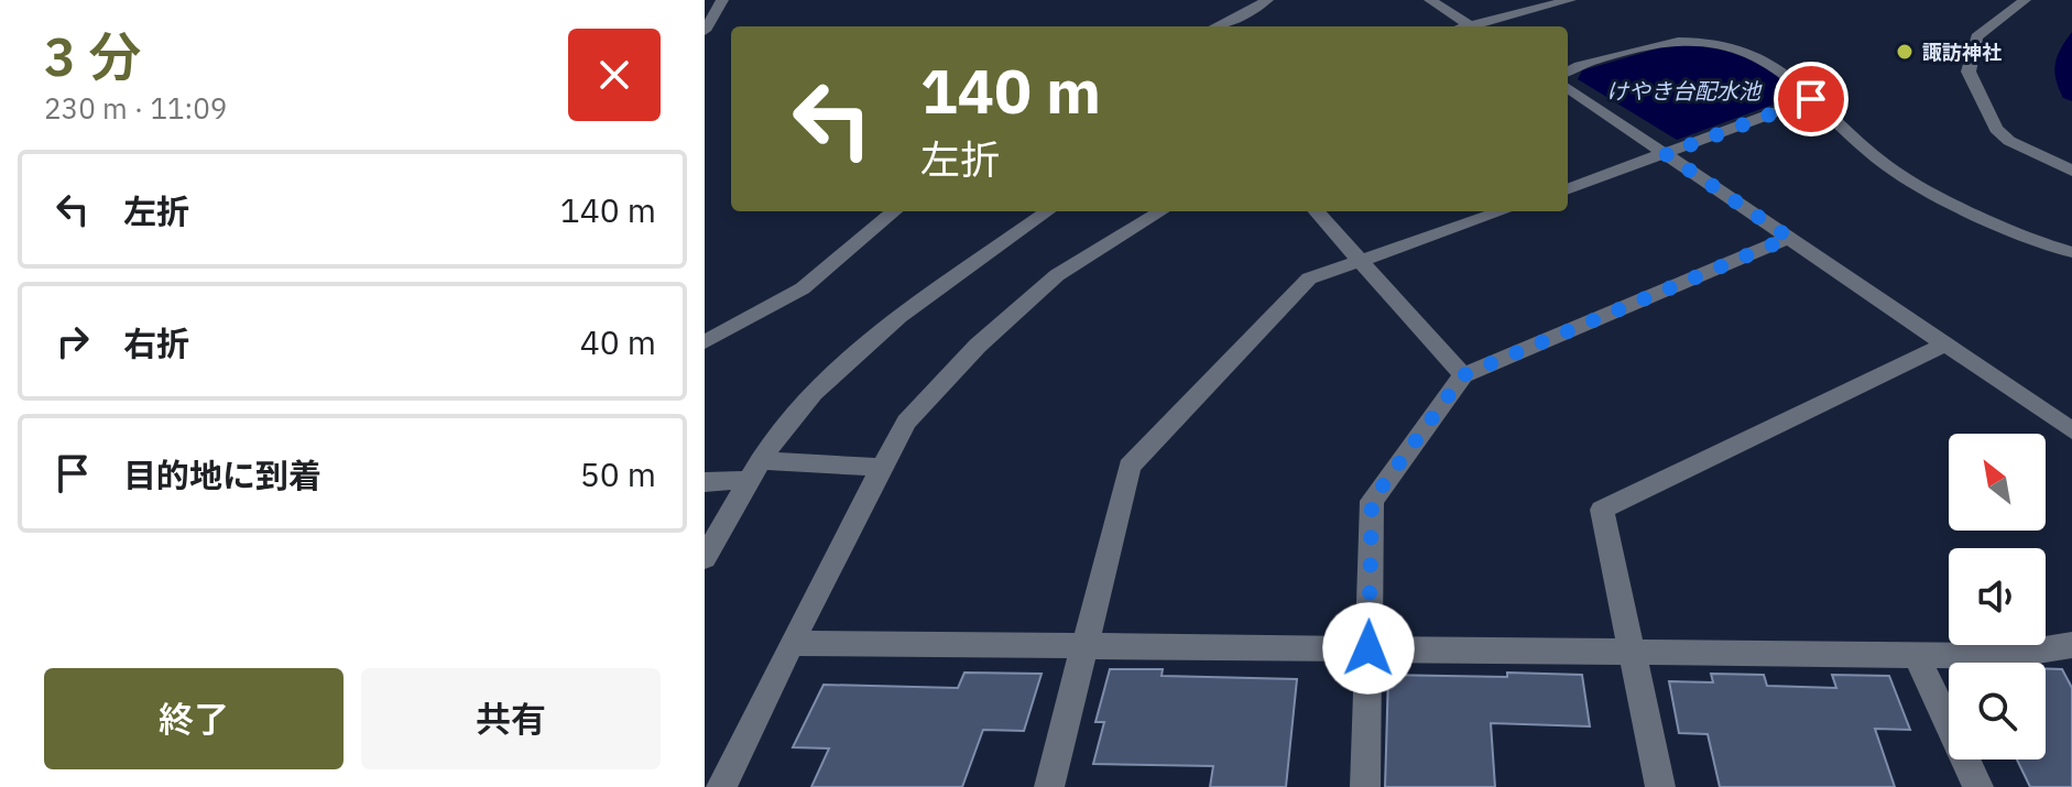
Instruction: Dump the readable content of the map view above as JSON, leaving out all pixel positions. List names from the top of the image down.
{
  "water": ["けやき台配水池"],
  "places": ["諏訪神社"],
  "north": "top left",
  "page": {
    "heading": ["3 分", "230 m · 11:09"],
    "turn": ["140 m", "左折"],
    "list": [
      {
        "name": "左折",
        "value": "140 m"
      },
      {
        "name": "右折",
        "value": "40 m"
      },
      {
        "name": "目的地に到着",
        "value": "50 m"
      }
    ],
    "buttons": ["終了", "共有"]
  }
}
